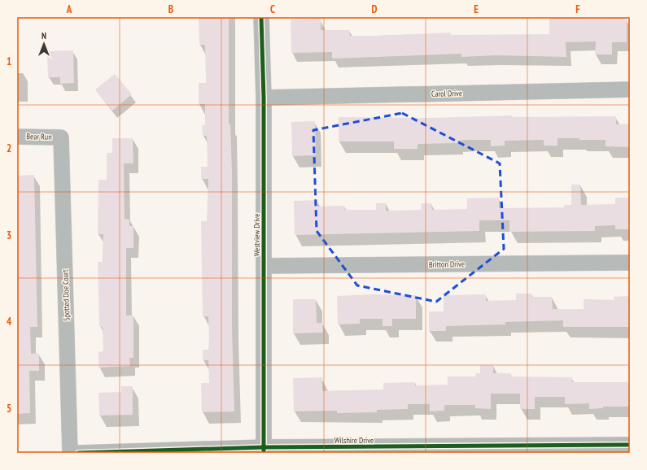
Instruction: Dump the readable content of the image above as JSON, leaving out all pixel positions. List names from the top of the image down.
{
  "streets": {
    "street": [
      "Carol Drive",
      "Bear Run",
      "Westview Drive",
      "Britton Drive",
      "Spotted Doe Court",
      "Wilshire Drive"
    ]
  },
  "crossings": [
    ["Carol Drive", "Westview Drive"],
    ["Bear Run", "Spotted Doe Court"],
    ["Westview Drive", "Britton Drive"],
    ["Westview Drive", "Wilshire Drive"]
  ],
  "north": "top",
  "grid": {
    "columns": [
      "A",
      "B",
      "C",
      "D",
      "E",
      "F"
    ],
    "rows": [
      "1",
      "2",
      "3",
      "4",
      "5"
    ]
  }
}
